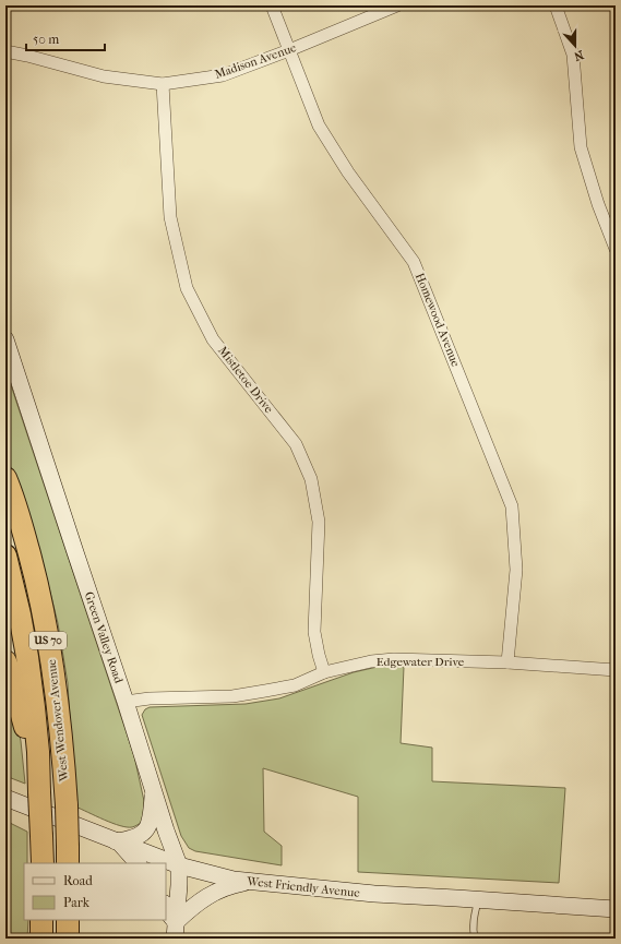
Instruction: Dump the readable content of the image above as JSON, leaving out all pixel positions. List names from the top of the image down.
{
  "streets": {
    "highway": ["US 70", "West Wendover Avenue"],
    "main road": ["Green Valley Road", "West Friendly Avenue"],
    "street": [
      "Madison Avenue",
      "Homewood Avenue",
      "Mistletoe Drive",
      "Edgewater Drive"
    ]
  },
  "crossings": [
    ["Madison Avenue", "Homewood Avenue"],
    ["Madison Avenue", "Mistletoe Drive"],
    ["Homewood Avenue", "Edgewater Drive"],
    ["Mistletoe Drive", "Edgewater Drive"],
    ["Green Valley Road", "Edgewater Drive"],
    ["Green Valley Road", "West Friendly Avenue"]
  ],
  "legend": ["Road", "Park"],
  "scale_bar": "50 m",
  "north": "bottom"
}
